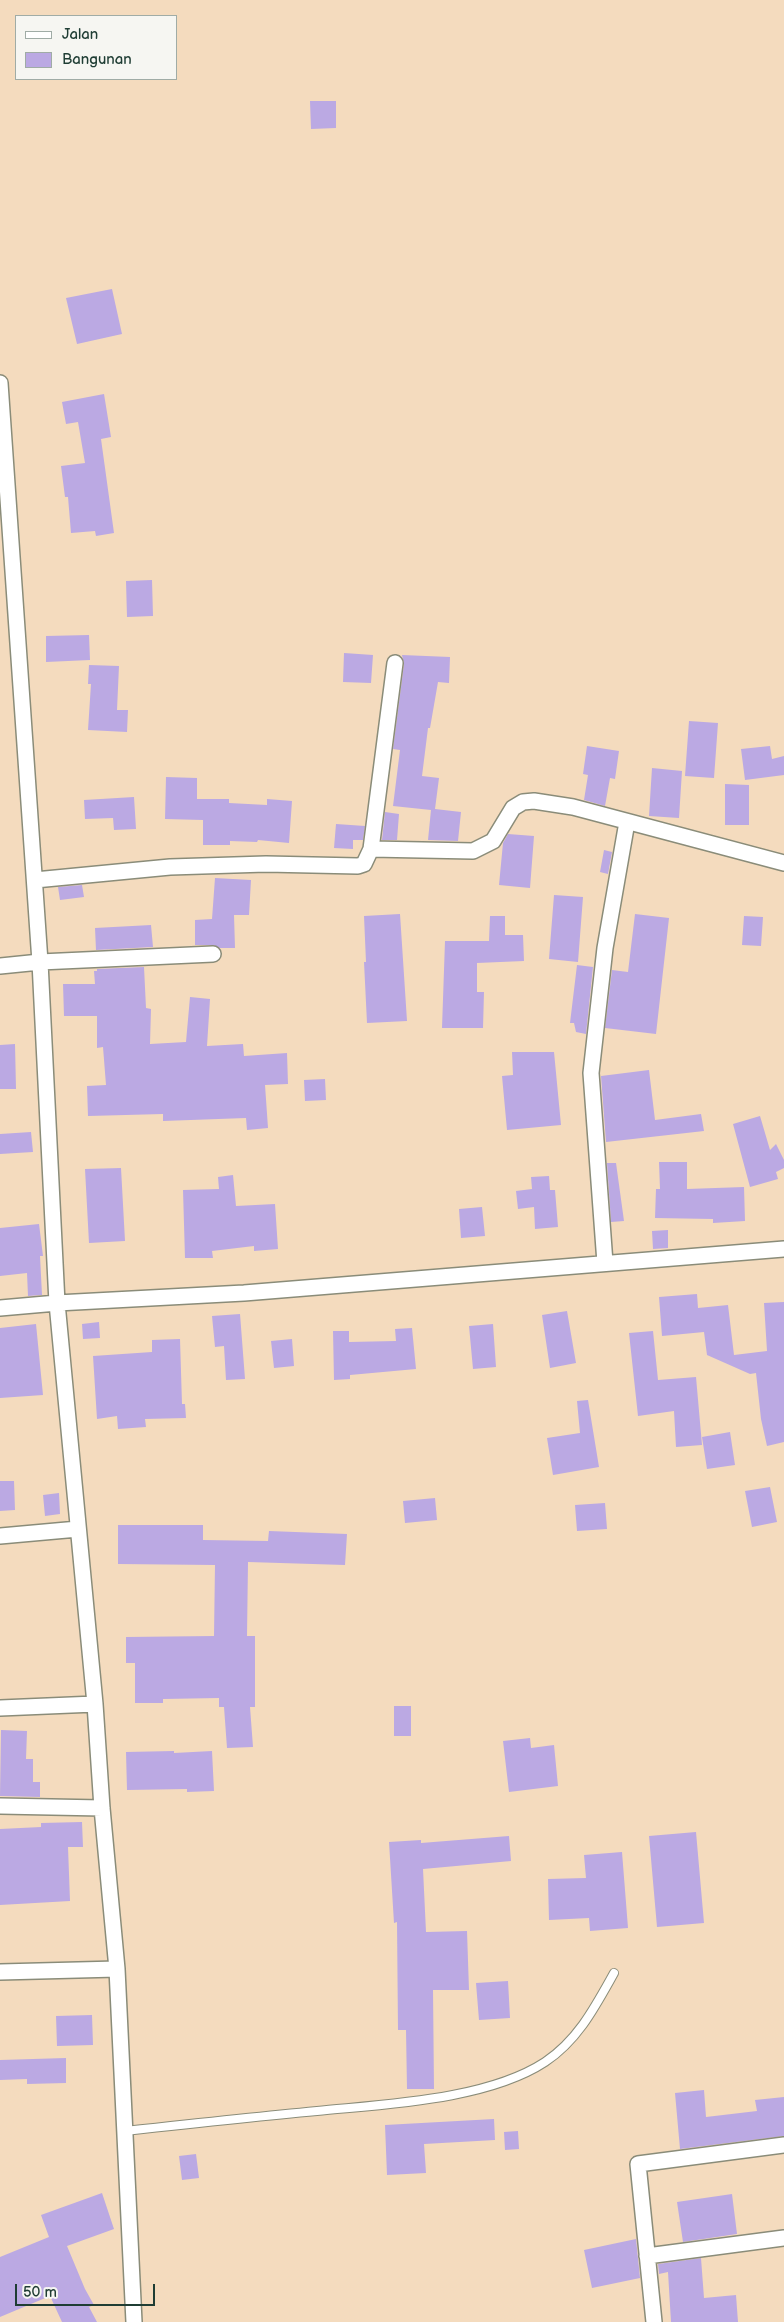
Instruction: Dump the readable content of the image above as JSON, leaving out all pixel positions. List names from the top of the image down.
{
  "legend": ["Jalan", "Bangunan"],
  "scale_bar": "50 m"
}
